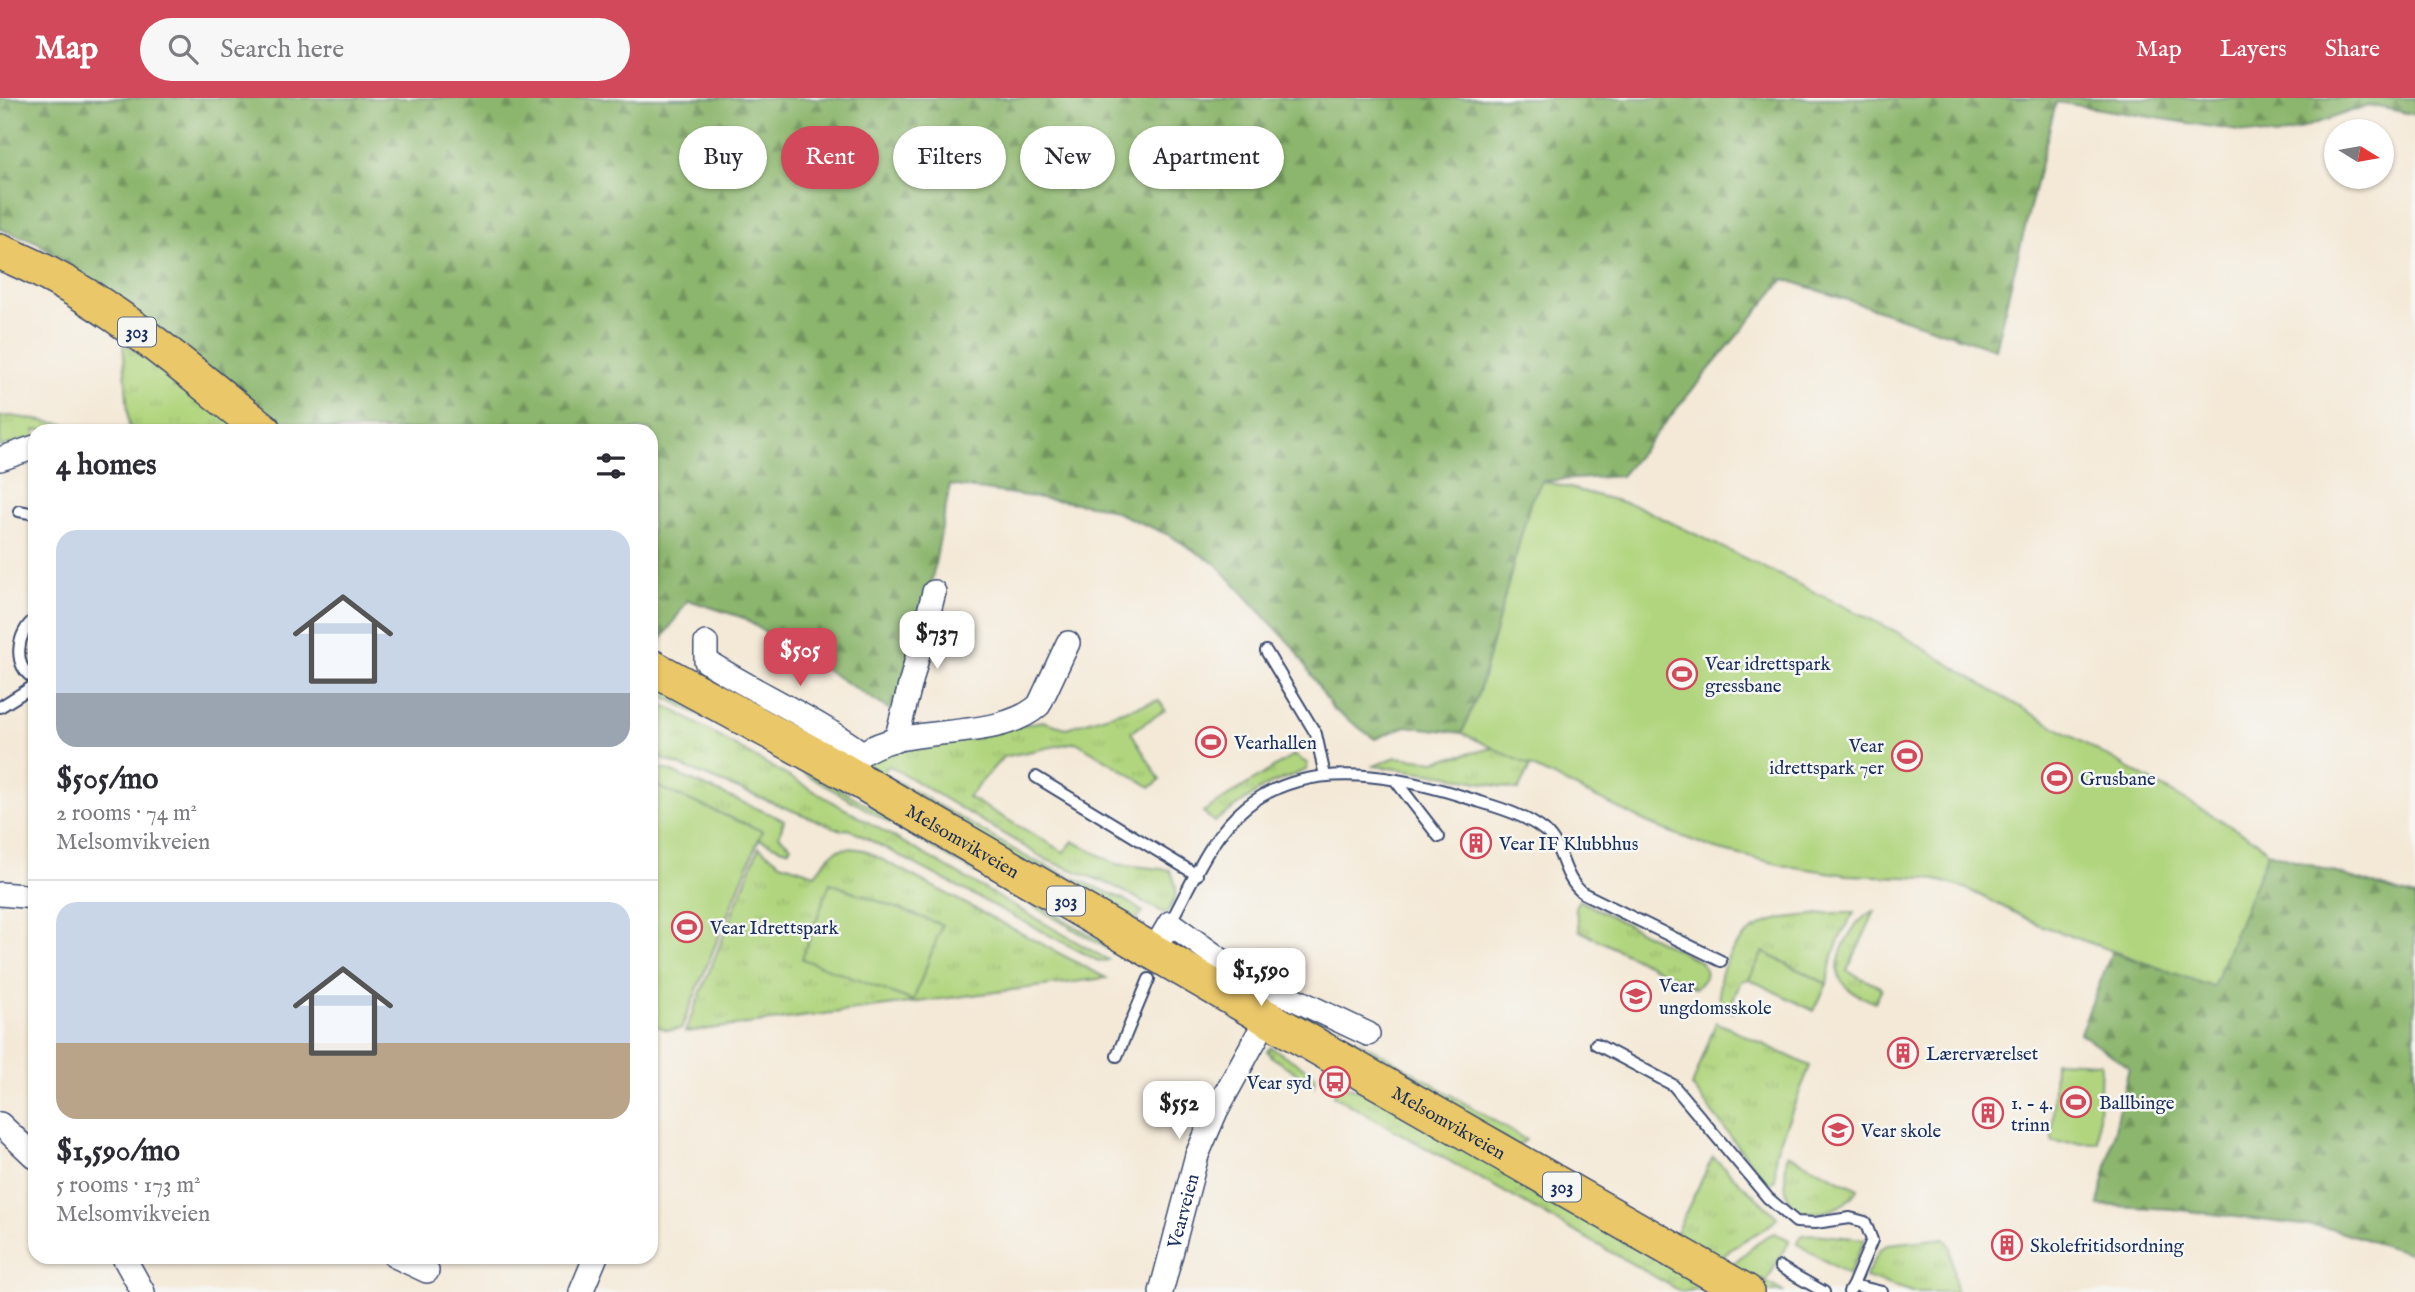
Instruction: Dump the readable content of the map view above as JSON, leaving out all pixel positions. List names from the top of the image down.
{
  "streets": {
    "main road": ["303", "Melsomvikveien"],
    "street": ["Vearveien"]
  },
  "crossings": [
    ["Melsomvikveien", "Vearveien"]
  ],
  "places": {
    "sports": [
      "Vear idrettspark gressbane",
      "Vearhallen",
      "Vear idrettspark 7er",
      "Grusbane",
      "Vear Idrettspark",
      "Ballbinge"
    ],
    "building": [
      "Vear IF Klubbhus",
      "Lærerværelset",
      "1. - 4. trinn",
      "Skolefritidsordning"
    ],
    "school or university": ["Vear ungdomsskole", "Vear skole"],
    "bus stop": ["Vear syd"]
  },
  "north": "right",
  "page": {
    "header": "Map",
    "search": "Search here",
    "nav": ["Map", "Layers", "Share"],
    "chip": [
      "Buy",
      "Rent",
      "Filters",
      "New",
      "Apartment"
    ],
    "heading": "4 homes",
    "list": [
      {
        "name": "$505/mo",
        "note": "2 rooms · 74 m² · Melsomvikveien"
      },
      {
        "name": "$1,590/mo",
        "note": "5 rooms · 173 m² · Melsomvikveien"
      }
    ],
    "price": [
      "$737",
      "$505",
      "$1,590",
      "$552"
    ]
  }
}
